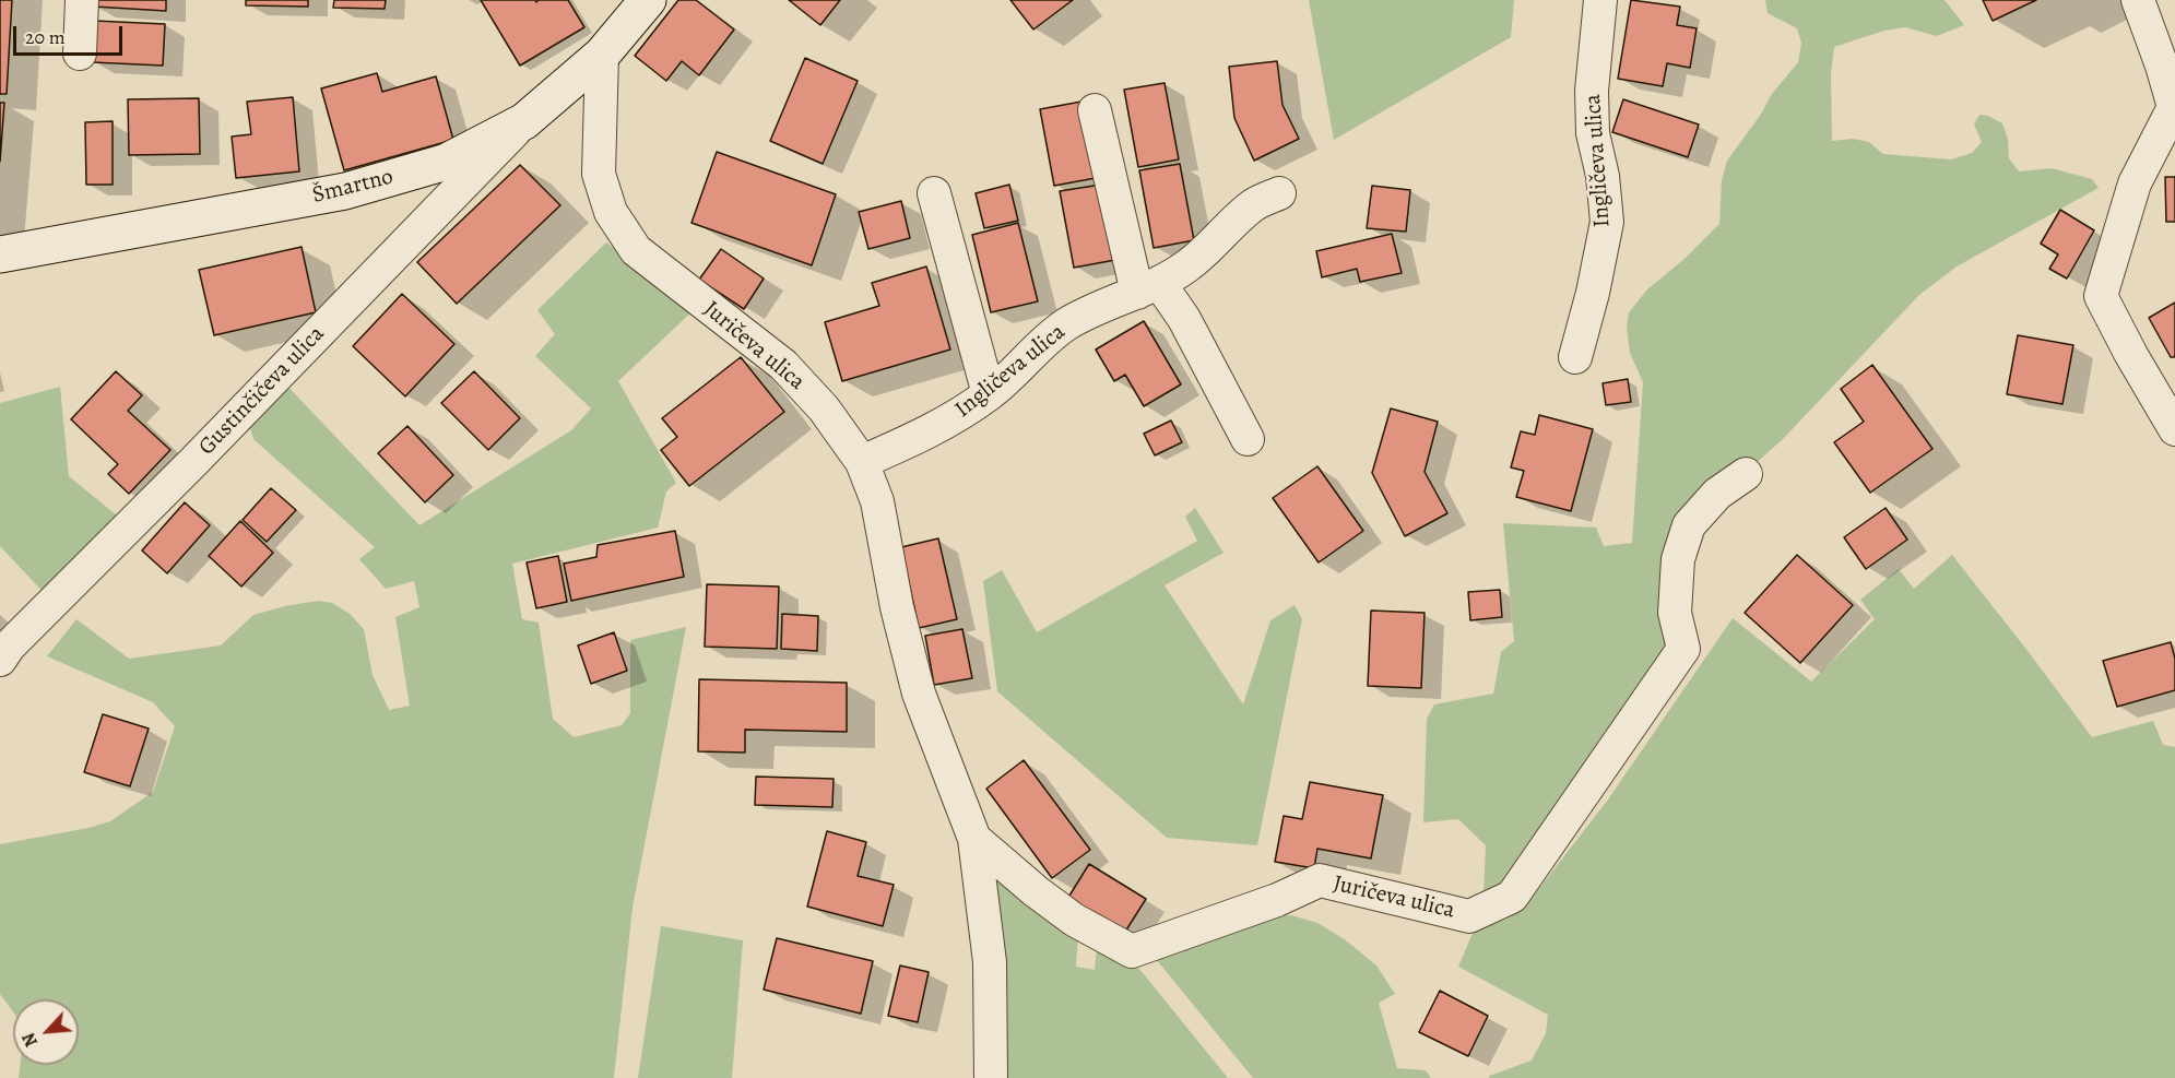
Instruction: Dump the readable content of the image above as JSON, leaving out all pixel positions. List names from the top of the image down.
{
  "streets": {
    "main road": ["Šmartno"],
    "street": ["Ingličeva ulica", "Juričeva ulica", "Gustinčičeva ulica"]
  },
  "crossings": [
    ["Ingličeva ulica", "Juričeva ulica"],
    ["Šmartno", "Juričeva ulica"],
    ["Šmartno", "Gustinčičeva ulica"]
  ],
  "scale_bar": "20 m",
  "north": "bottom left"
}
